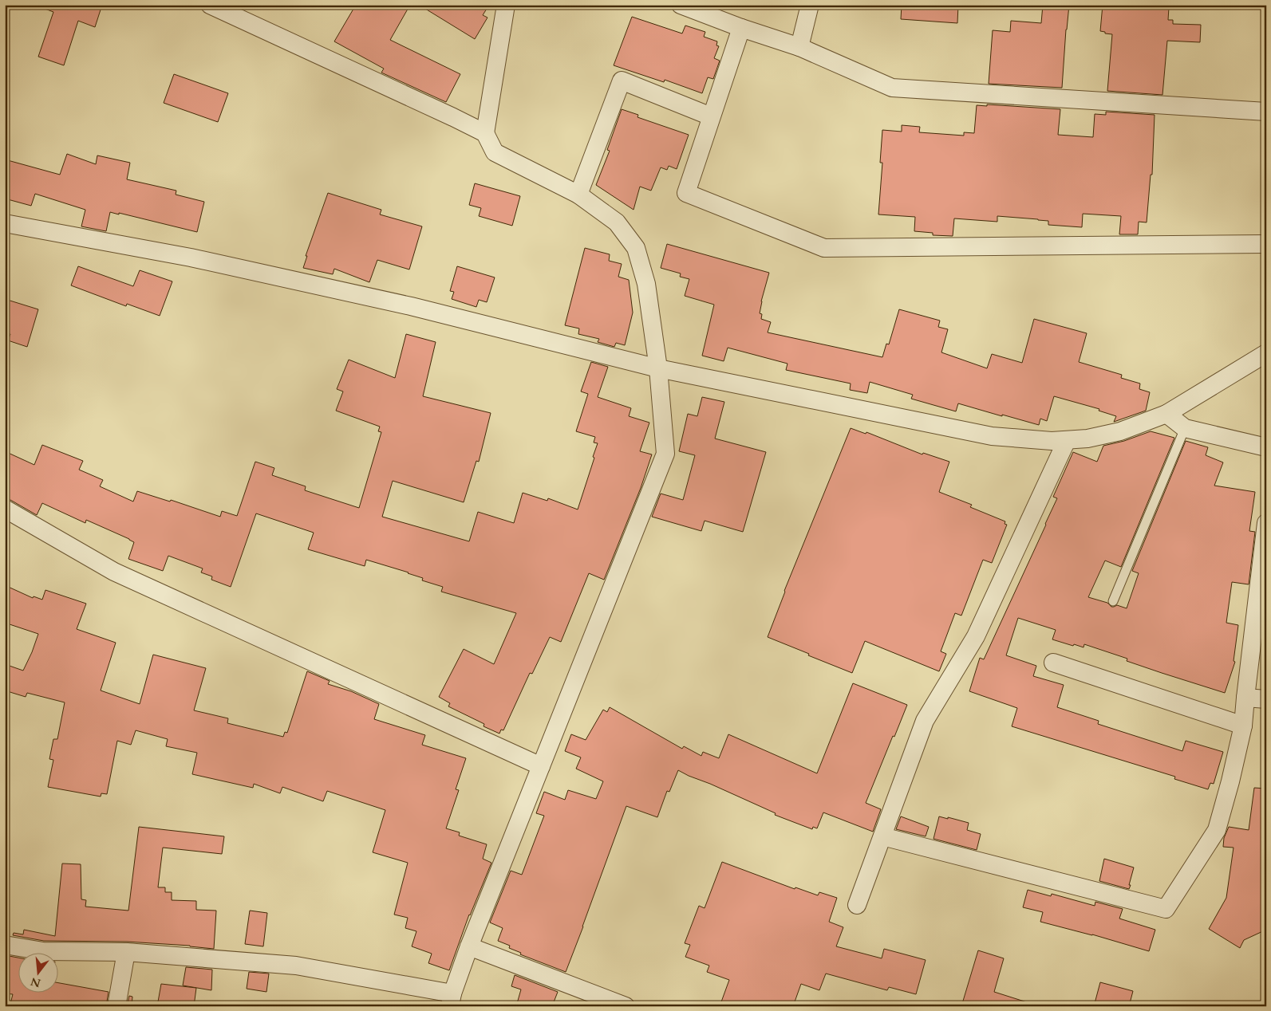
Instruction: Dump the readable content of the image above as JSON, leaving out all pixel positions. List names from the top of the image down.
{
  "north": "bottom"
}
